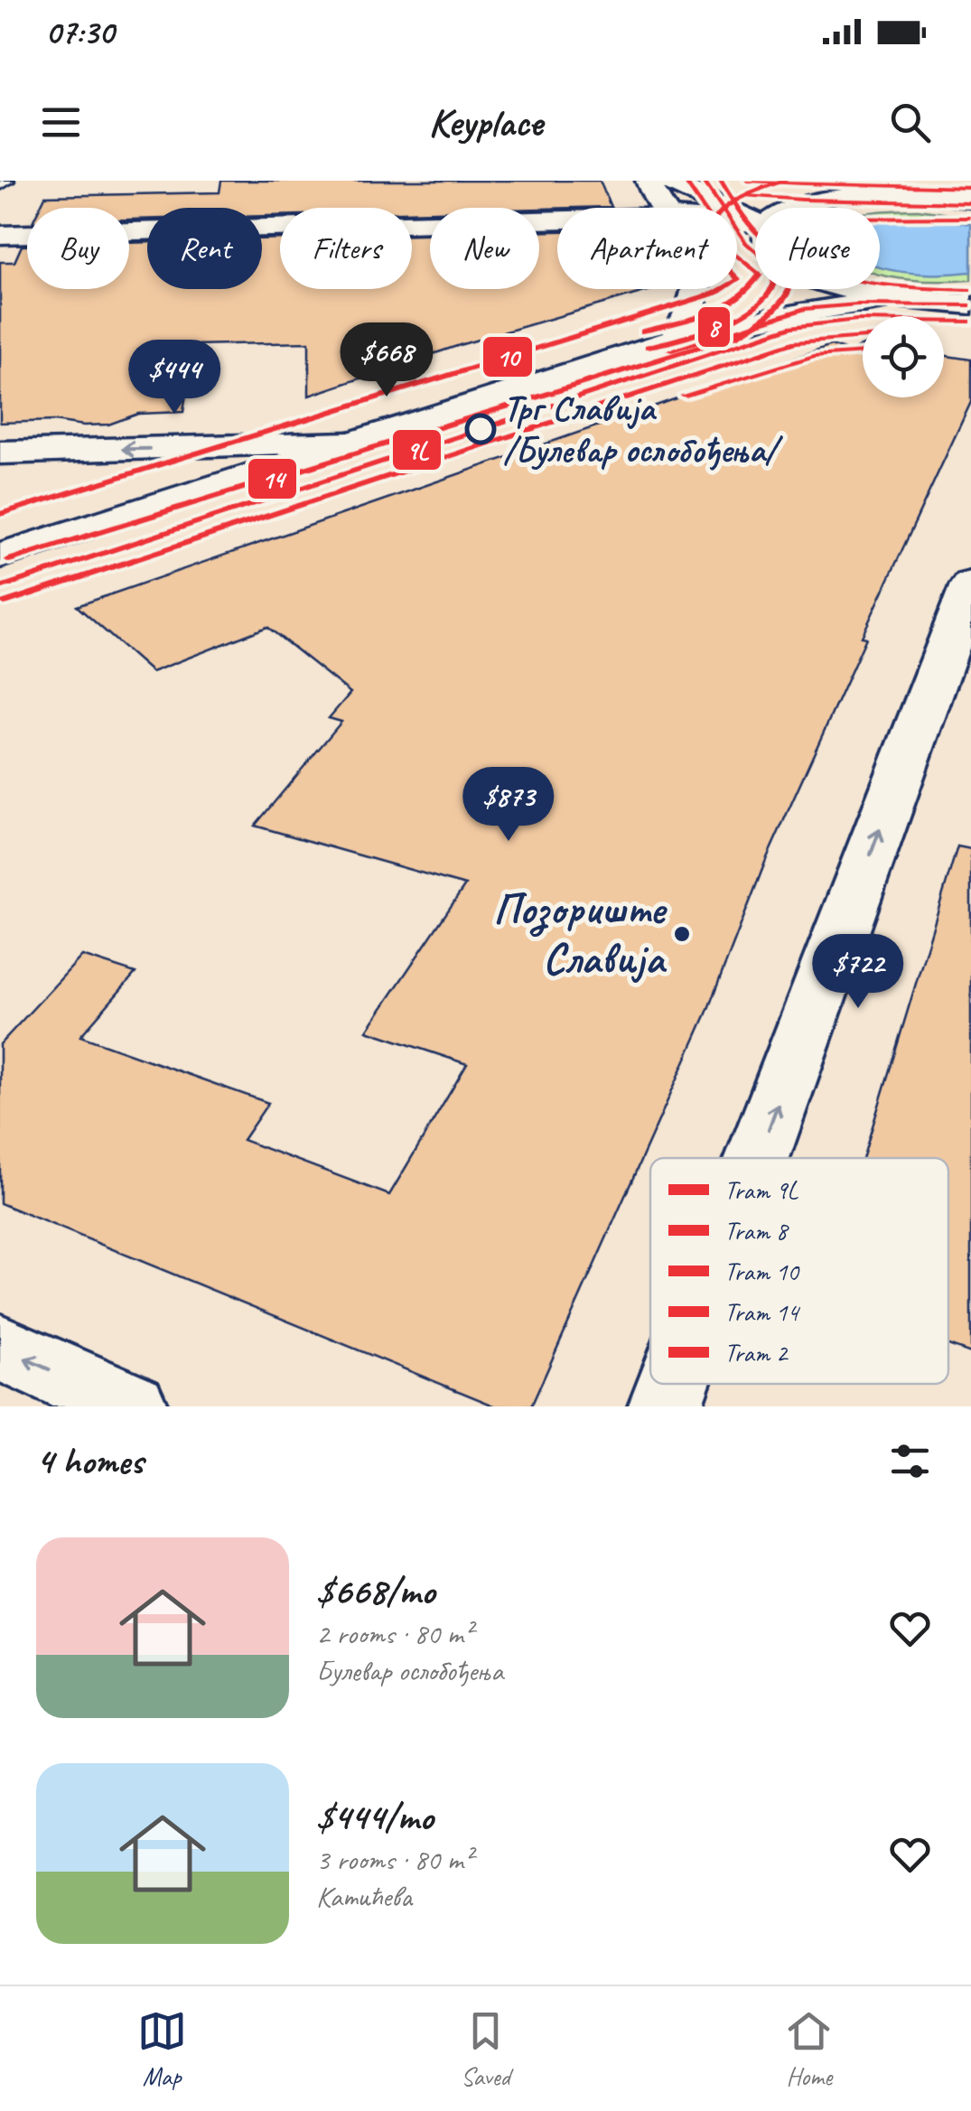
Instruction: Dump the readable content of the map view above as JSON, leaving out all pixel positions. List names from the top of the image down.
{
  "places": ["Трг Славија /Булевар ослобођења/", "Позориште Славија"],
  "lines": [
    "tram line 9L",
    "tram line 8",
    "tram line 10",
    "tram line 2",
    "tram line 14"
  ],
  "legend": [
    "Tram 9L",
    "Tram 8",
    "Tram 10",
    "Tram 14",
    "Tram 2"
  ],
  "page": {
    "status": "07:30",
    "header": "Keyplace",
    "chip": [
      "Buy",
      "Rent",
      "Filters",
      "New",
      "Apartment",
      "House"
    ],
    "price": [
      "$668",
      "$444",
      "$873",
      "$722"
    ],
    "heading": "4 homes",
    "list": [
      {
        "name": "$668/mo",
        "note": "2 rooms · 80 m² · Булевар ослобођења"
      },
      {
        "name": "$444/mo",
        "note": "3 rooms · 80 m² · Катићева"
      }
    ],
    "tabs": ["Map", "Saved", "Home"]
  }
}
